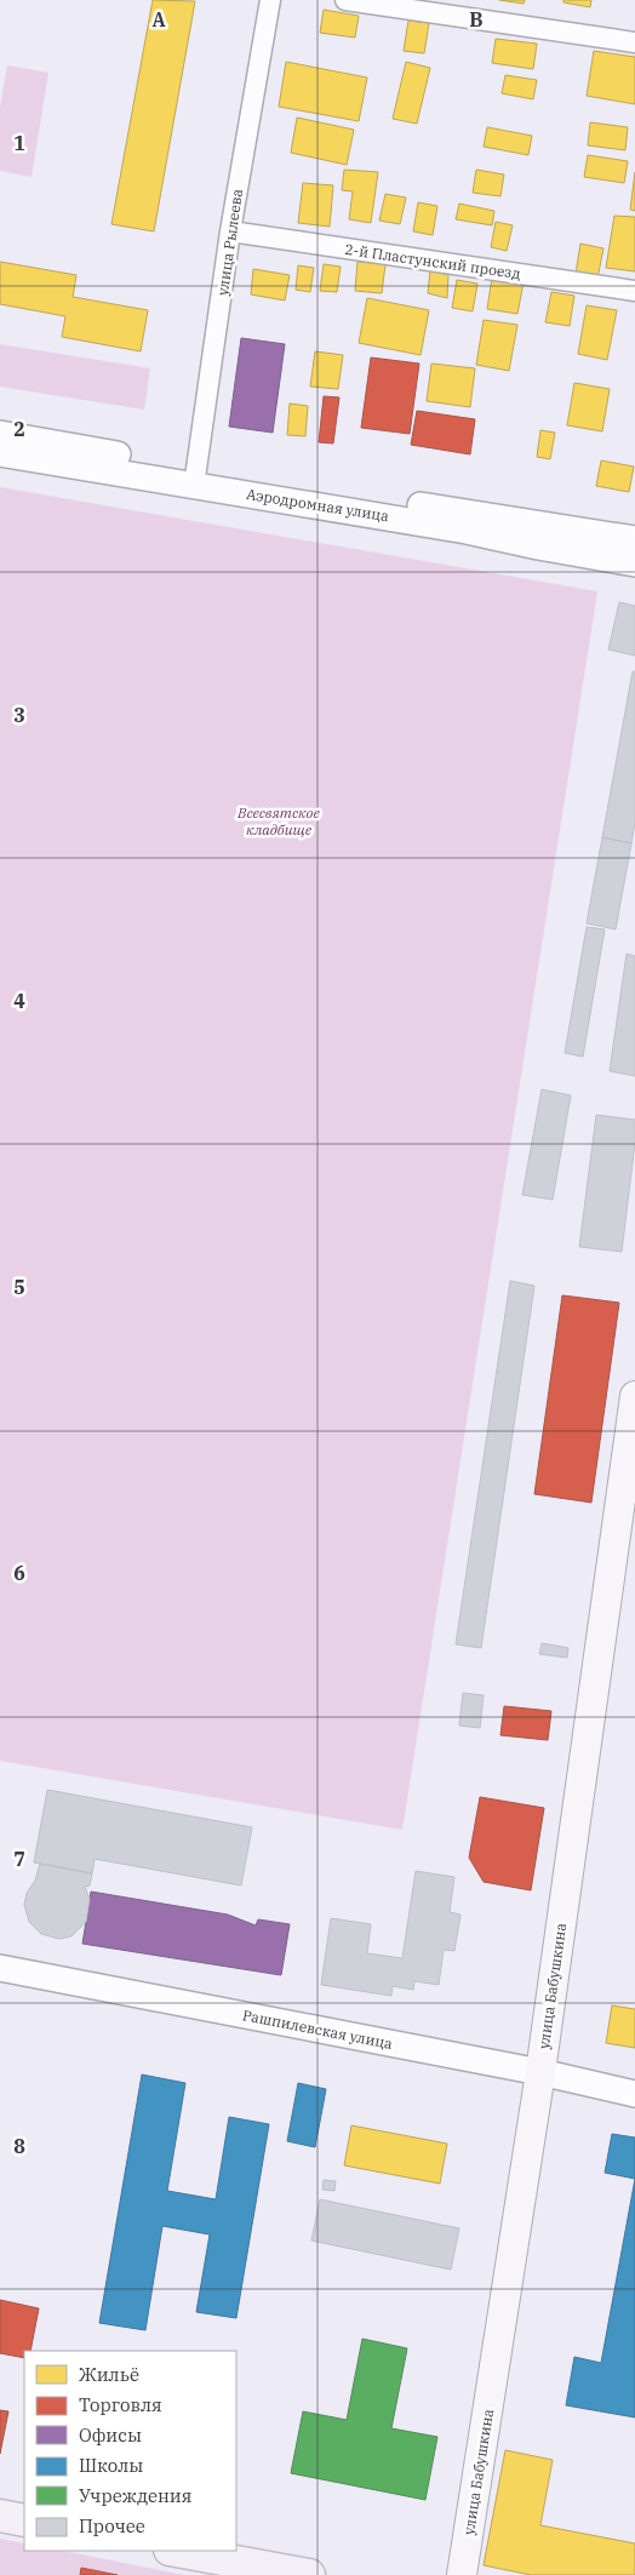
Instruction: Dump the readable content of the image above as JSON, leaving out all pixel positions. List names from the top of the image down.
{
  "streets": {
    "main road": ["улица Бабушкина"],
    "street": [
      "улица Рылеева",
      "2-й Пластунский проезд",
      "Аэродромная улица",
      "Рашпилевская улица"
    ]
  },
  "crossings": [
    ["улица Рылеева", "2-й Пластунский проезд"],
    ["улица Рылеева", "Аэродромная улица"],
    ["улица Бабушкина", "Рашпилевская улица"]
  ],
  "parks": ["Всесвятское кладбище"],
  "legend": [
    "Жильё",
    "Торговля",
    "Офисы",
    "Школы",
    "Учреждения",
    "Прочее"
  ],
  "grid": {
    "columns": ["A", "B"],
    "rows": [
      "1",
      "2",
      "3",
      "4",
      "5",
      "6",
      "7",
      "8"
    ]
  }
}
